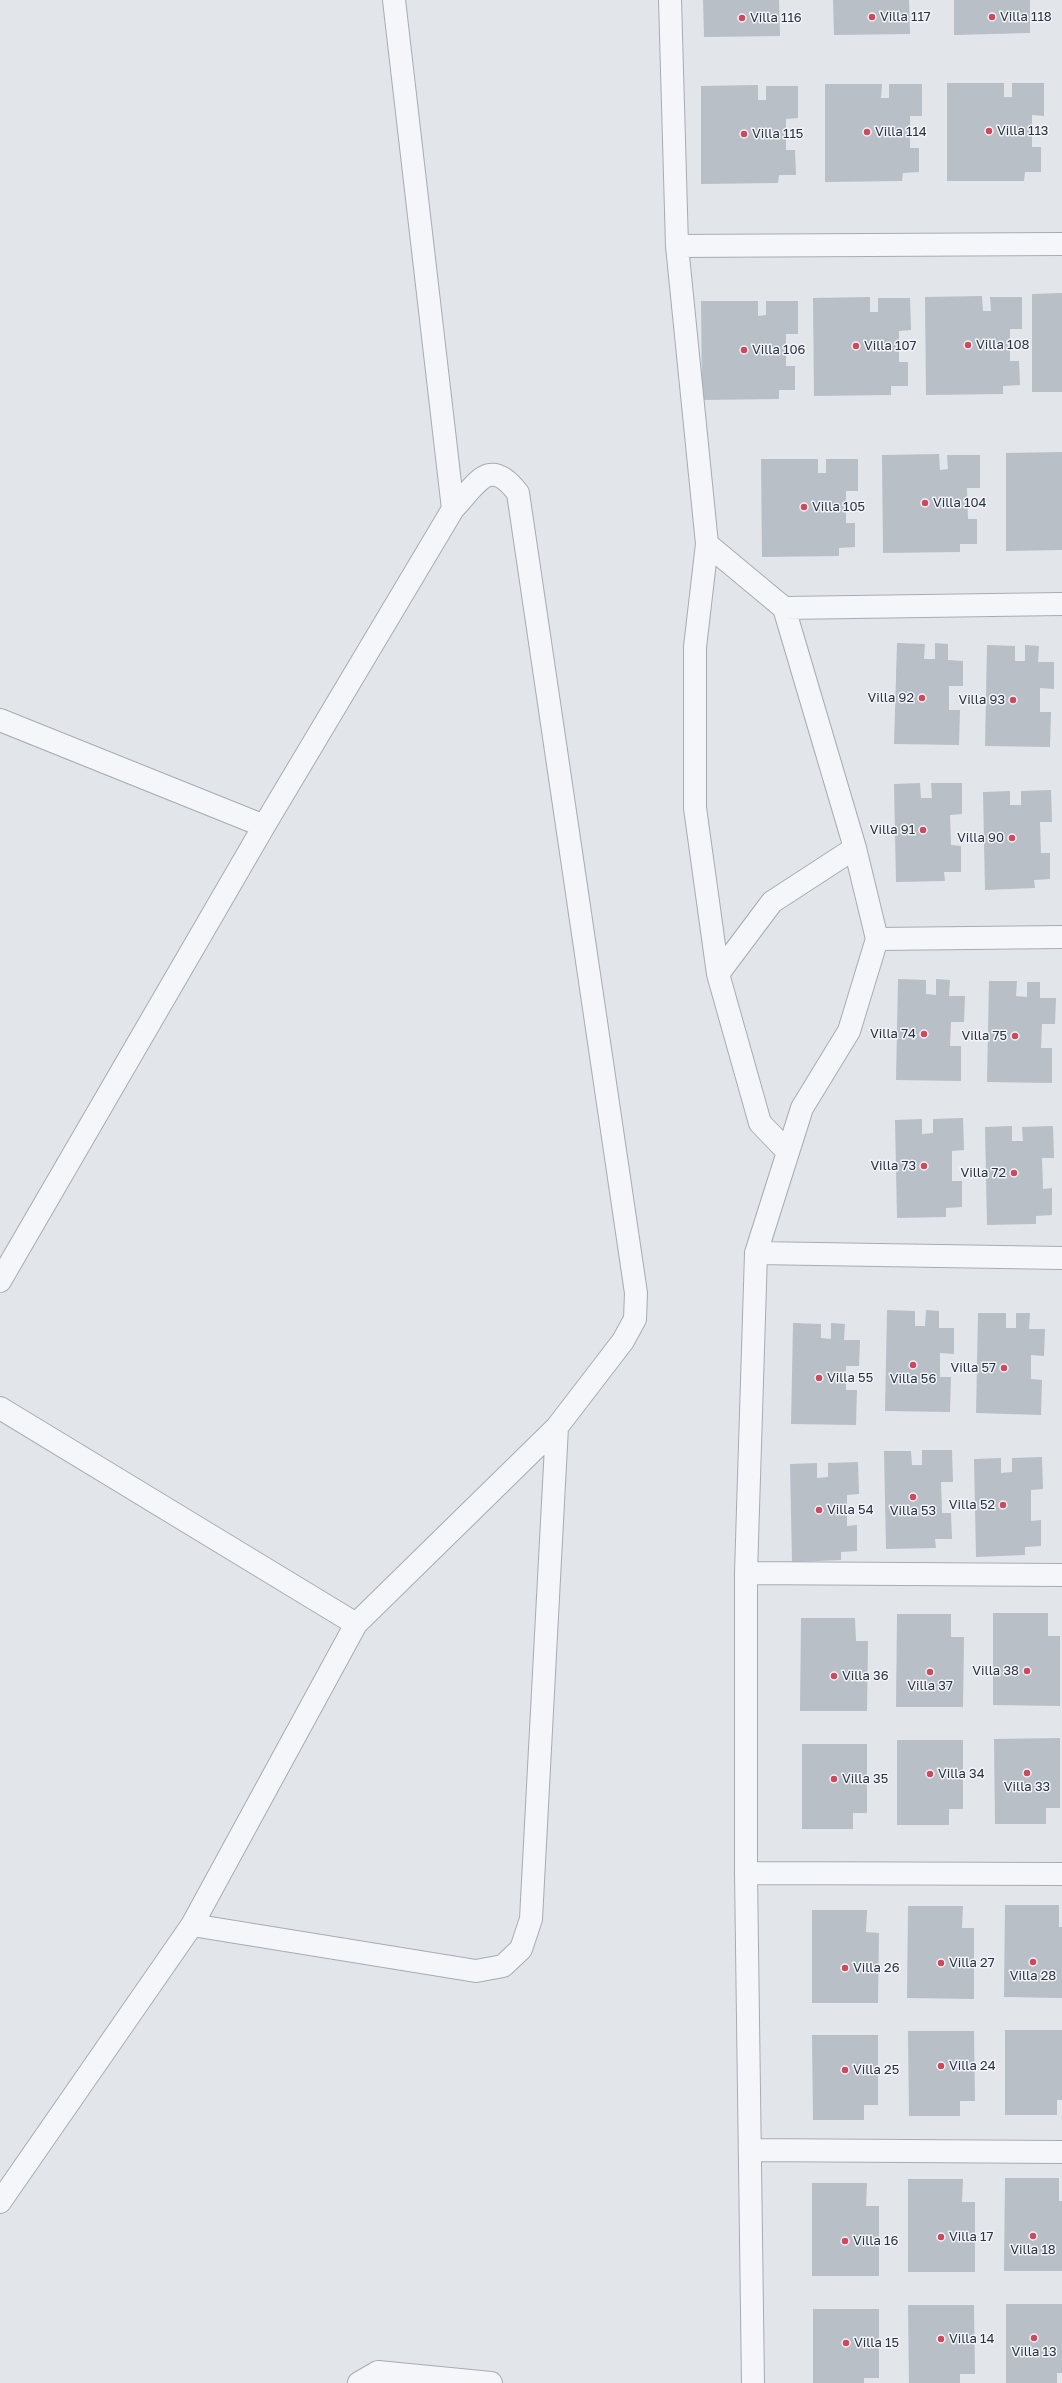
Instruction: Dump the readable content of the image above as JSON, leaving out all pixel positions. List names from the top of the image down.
{
  "places": [
    "Villa 117",
    "Villa 118",
    "Villa 116",
    "Villa 113",
    "Villa 114",
    "Villa 115",
    "Villa 108",
    "Villa 107",
    "Villa 106",
    "Villa 104",
    "Villa 105",
    "Villa 92",
    "Villa 93",
    "Villa 91",
    "Villa 90",
    "Villa 74",
    "Villa 75",
    "Villa 73",
    "Villa 72",
    "Villa 56",
    "Villa 57",
    "Villa 55",
    "Villa 53",
    "Villa 52",
    "Villa 54",
    "Villa 38",
    "Villa 37",
    "Villa 36",
    "Villa 33",
    "Villa 34",
    "Villa 35",
    "Villa 28",
    "Villa 27",
    "Villa 26",
    "Villa 24",
    "Villa 25",
    "Villa 18",
    "Villa 17",
    "Villa 16",
    "Villa 13",
    "Villa 14",
    "Villa 15"
  ]
}
